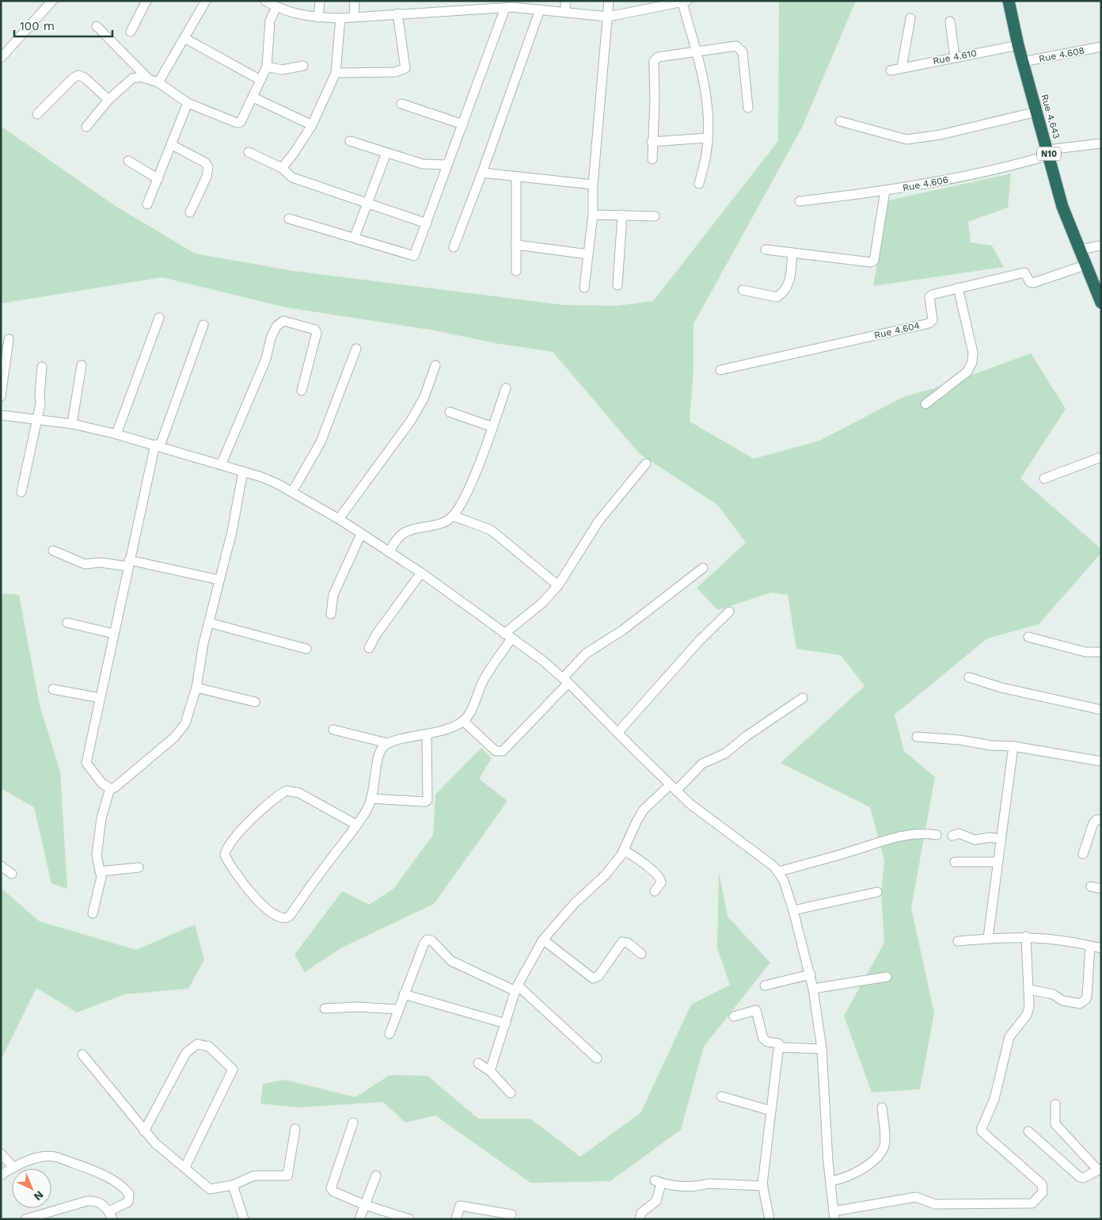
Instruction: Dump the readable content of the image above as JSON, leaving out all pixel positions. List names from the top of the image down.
{
  "streets": {
    "highway": ["Rue 4.643", "N10"],
    "street": [
      "Rue 4.608",
      "Rue 4.610",
      "Rue 4.606",
      "Rue 4.604"
    ]
  },
  "crossings": [
    ["Rue 4.608", "Rue 4.643"],
    ["Rue 4.610", "Rue 4.643"],
    ["Rue 4.643", "Rue 4.606"],
    ["Rue 4.643", "Rue 4.604"]
  ],
  "scale_bar": "100 m",
  "north": "bottom right"
}
